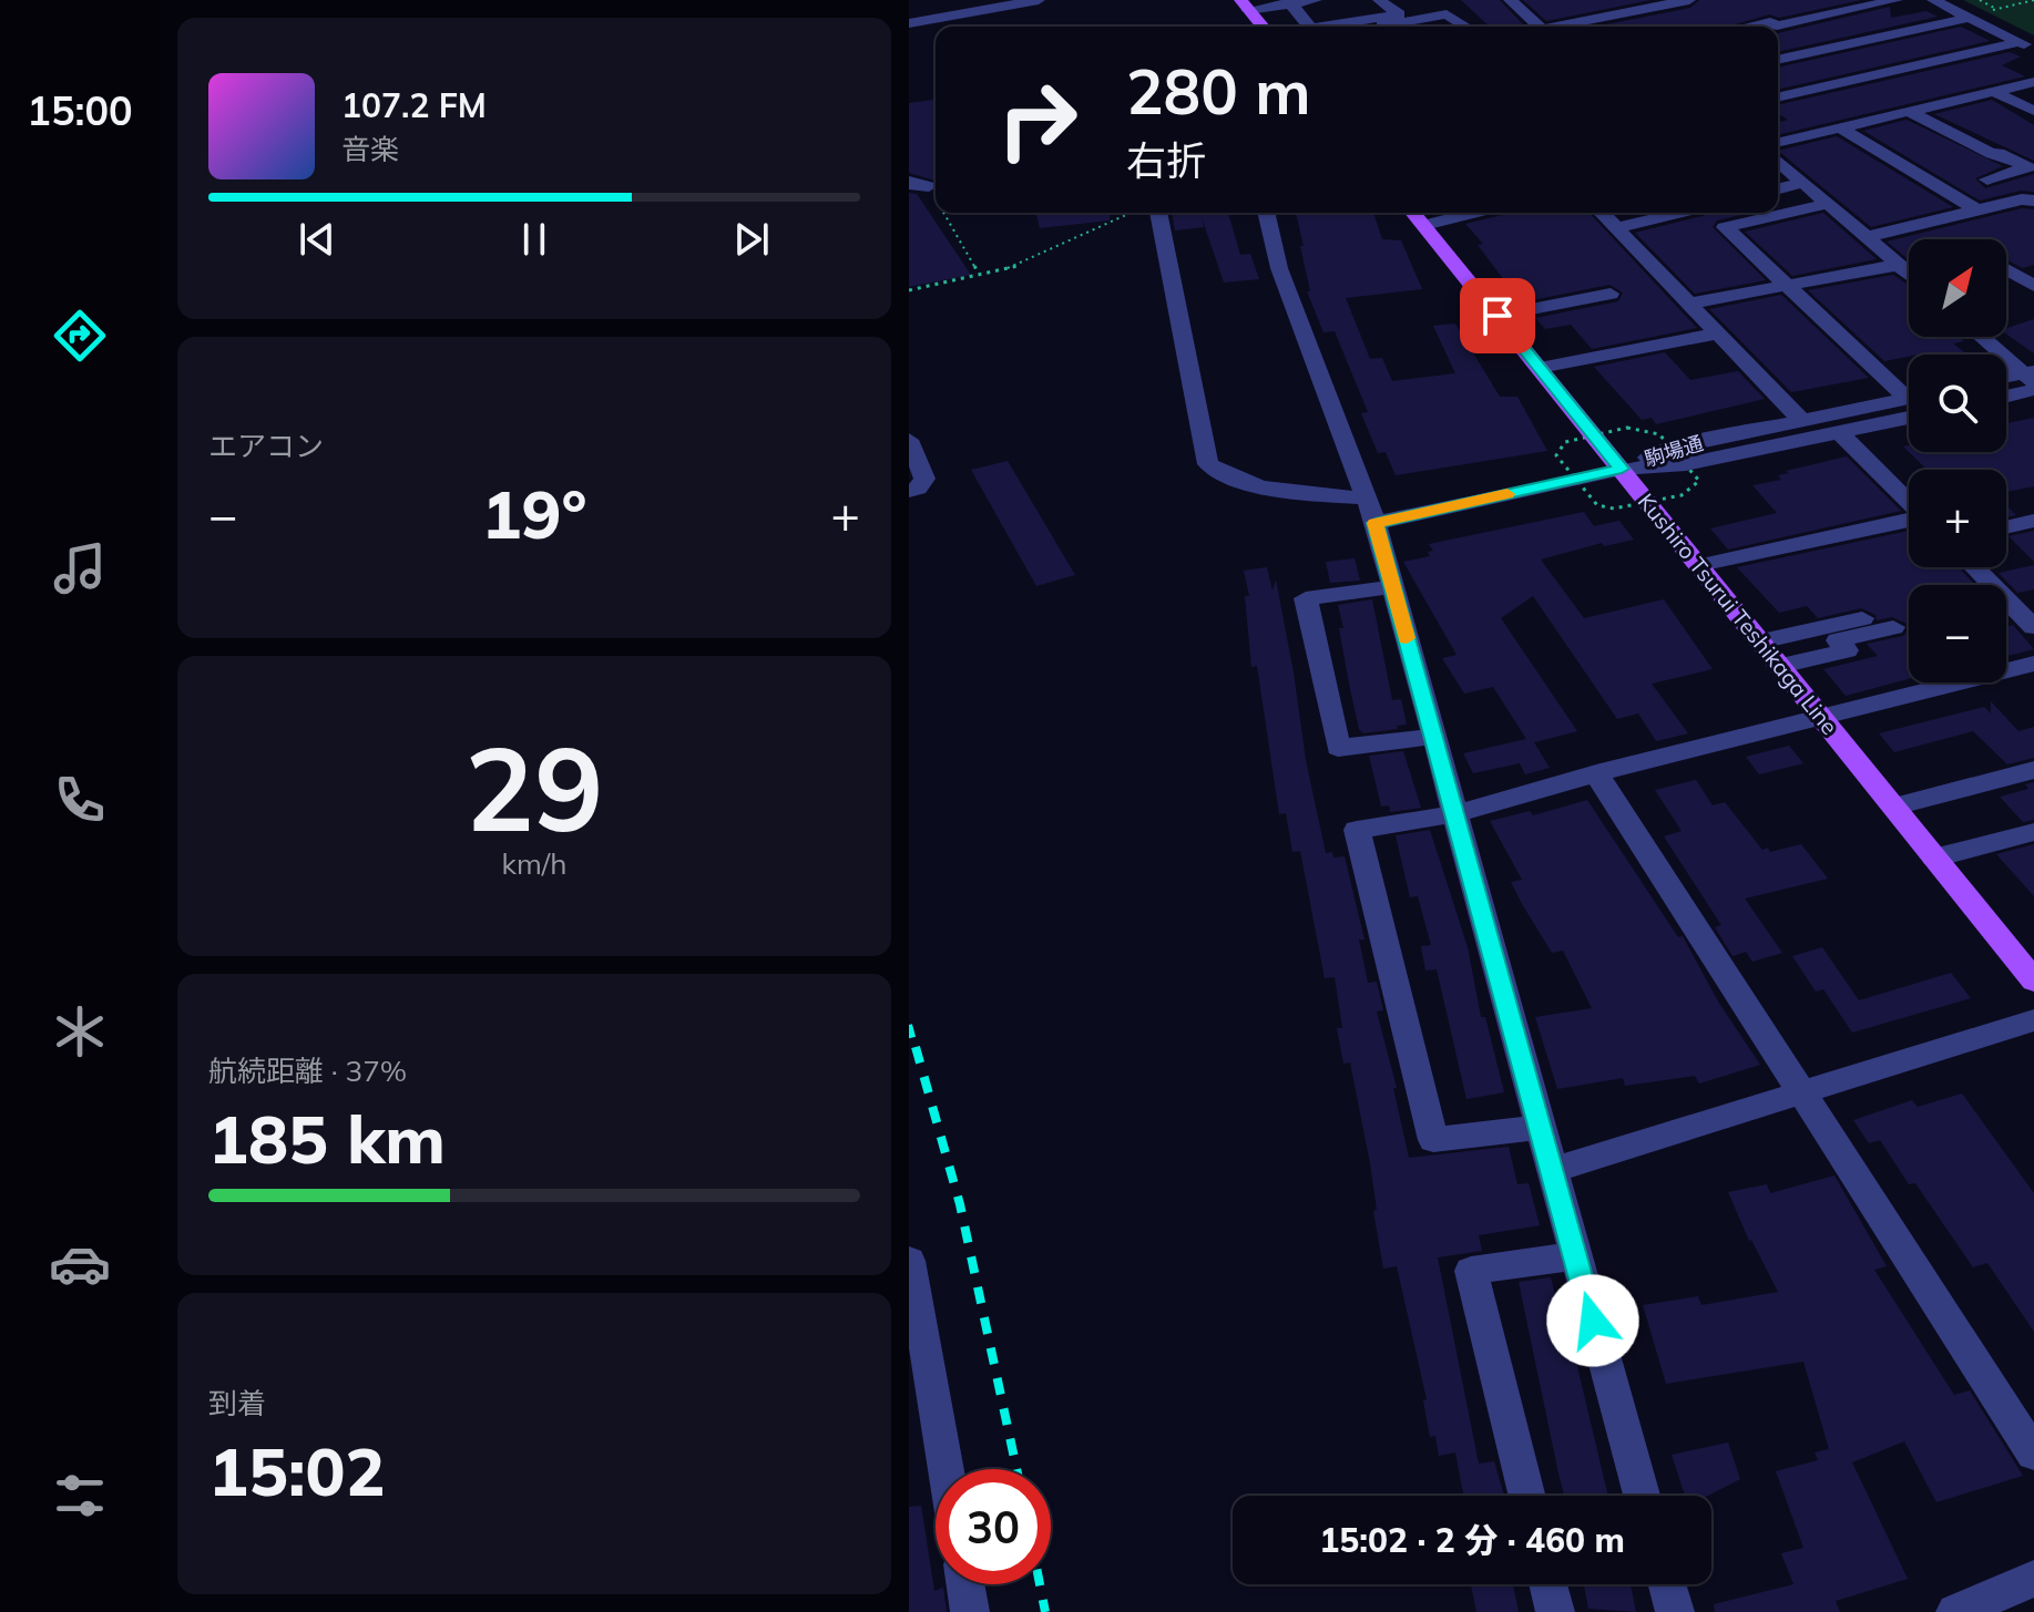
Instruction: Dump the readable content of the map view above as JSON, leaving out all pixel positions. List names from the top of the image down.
{
  "streets": {
    "main road": ["Kushiro Tsurui Teshikaga Line"],
    "street": ["駒場通"]
  },
  "crossings": [
    ["駒場通", "Kushiro Tsurui Teshikaga Line"]
  ],
  "north": "top right",
  "page": {
    "tabs": "15:00",
    "turn": ["280 m", "右折"],
    "song": ["107.2 FM", "音楽"],
    "map_buttons": ["+", "−"],
    "tile": [
      "エアコン",
      ["29", "km/h"],
      ["航続距離 · 37%", "185 km"],
      ["到着", "15:02"]
    ],
    "heat": ["−", "19°", "+"],
    "limit": "30",
    "trip": "15:02 · 2 分 · 460 m"
  }
}
